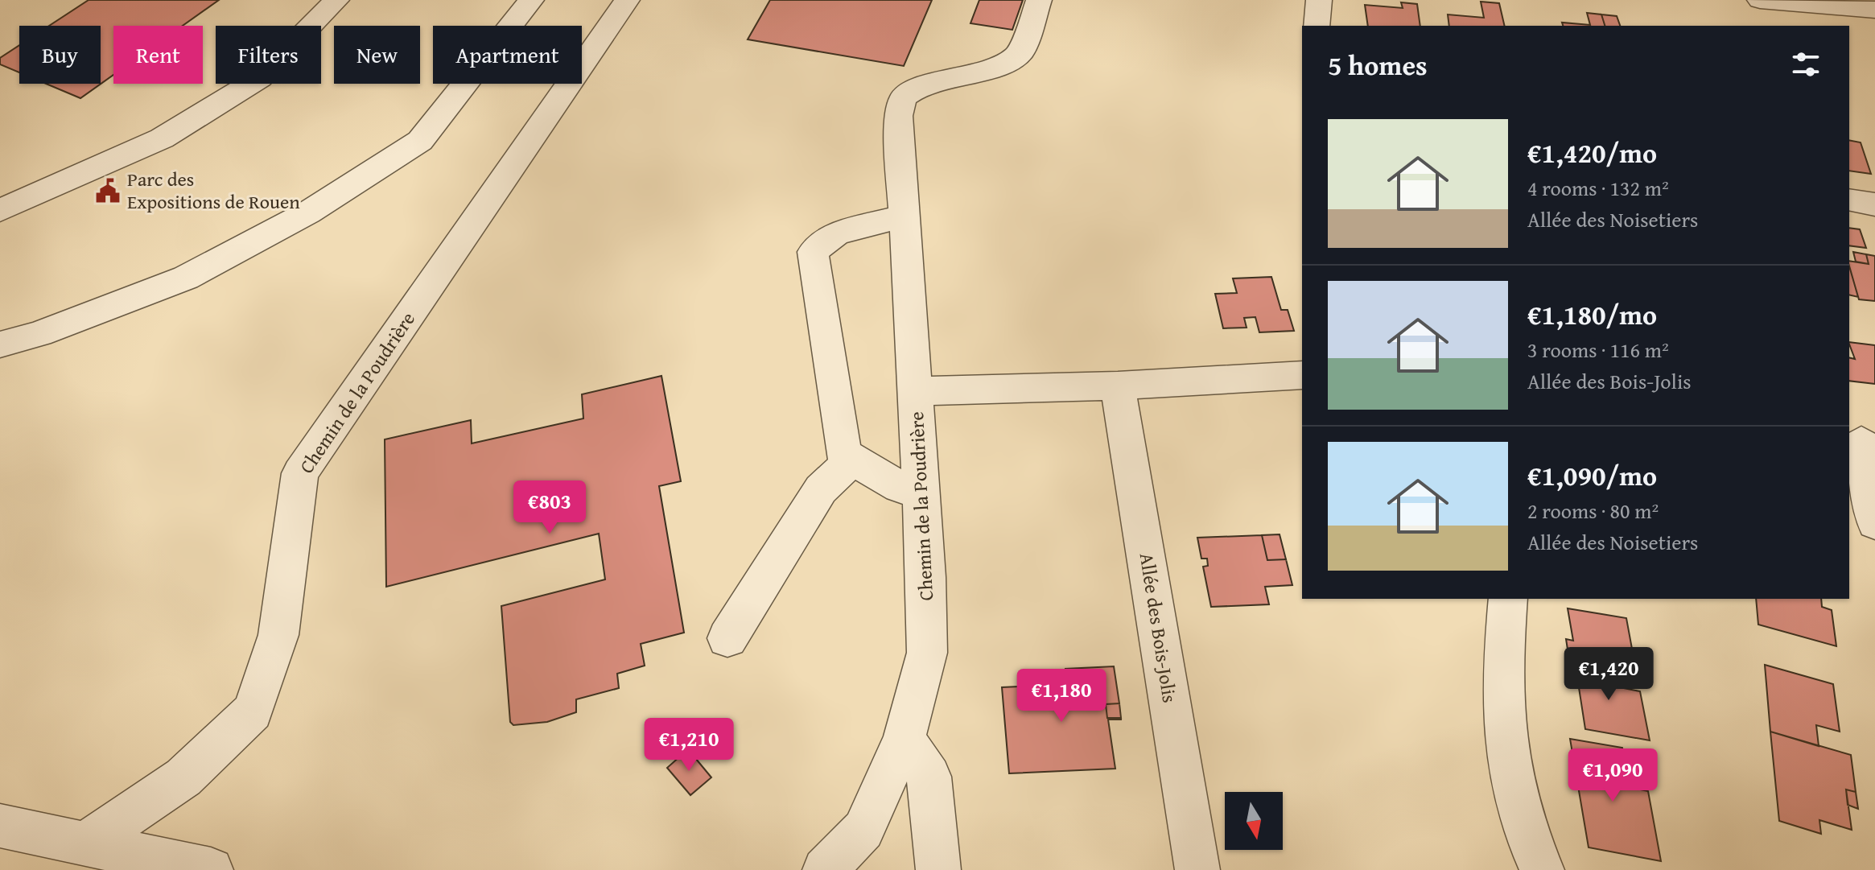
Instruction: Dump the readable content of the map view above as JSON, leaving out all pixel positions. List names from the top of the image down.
{
  "streets": {
    "street": ["Chemin de la Poudrière", "Allée des Bois-Jolis"]
  },
  "places": {
    "public building": ["Parc des Expositions de Rouen"]
  },
  "north": "bottom",
  "page": {
    "chip": [
      "Buy",
      "Rent",
      "Filters",
      "New",
      "Apartment"
    ],
    "heading": "5 homes",
    "list": [
      {
        "name": "€1,420/mo",
        "note": "4 rooms · 132 m² · Allée des Noisetiers"
      },
      {
        "name": "€1,180/mo",
        "note": "3 rooms · 116 m² · Allée des Bois-Jolis"
      },
      {
        "name": "€1,090/mo",
        "note": "2 rooms · 80 m² · Allée des Noisetiers"
      }
    ],
    "price": [
      "€803",
      "€1,420",
      "€1,180",
      "€1,210",
      "€1,090"
    ]
  }
}
